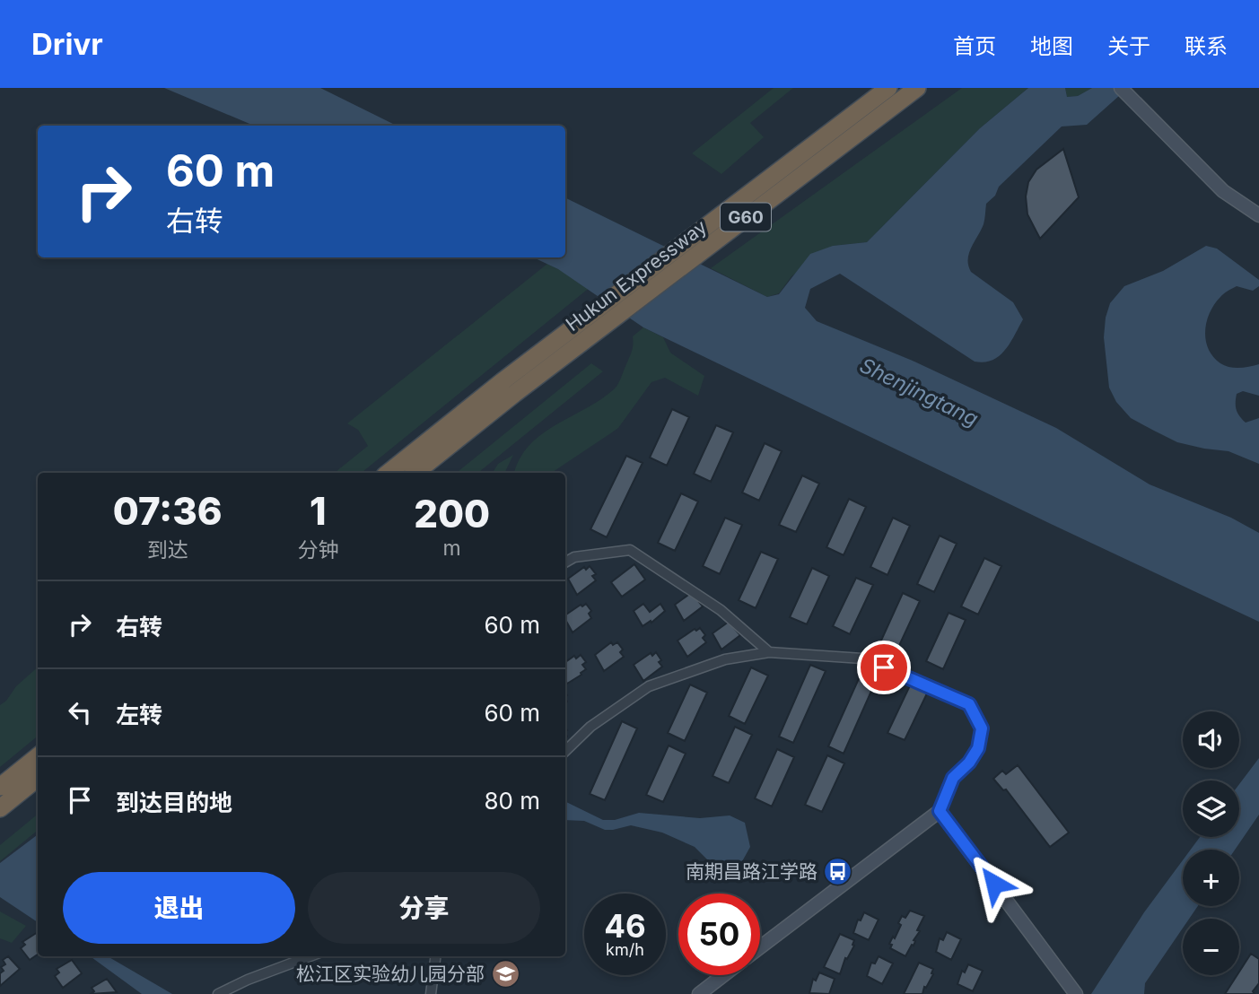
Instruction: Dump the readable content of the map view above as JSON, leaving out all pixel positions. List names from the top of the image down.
{
  "streets": {
    "highway": ["G60", "Hukun Expressway"]
  },
  "water": ["Shenjingtang"],
  "places": {
    "bus stop": ["南期昌路江学路"],
    "school or university": ["松江区实验幼儿园分部"]
  },
  "page": {
    "header": "Drivr",
    "nav": [
      "首页",
      "地图",
      "关于",
      "联系"
    ],
    "turn": ["60 m", "右转"],
    "eta": [
      "07:36",
      "到达",
      "1",
      "分钟",
      "200",
      "m"
    ],
    "list": [
      {
        "name": "右转",
        "value": "60 m"
      },
      {
        "name": "左转",
        "value": "60 m"
      },
      {
        "name": "到达目的地",
        "value": "80 m"
      }
    ],
    "map_buttons": ["+", "−"],
    "buttons": ["退出", "分享"],
    "speed": "46 km/h",
    "limit": "50"
  }
}
